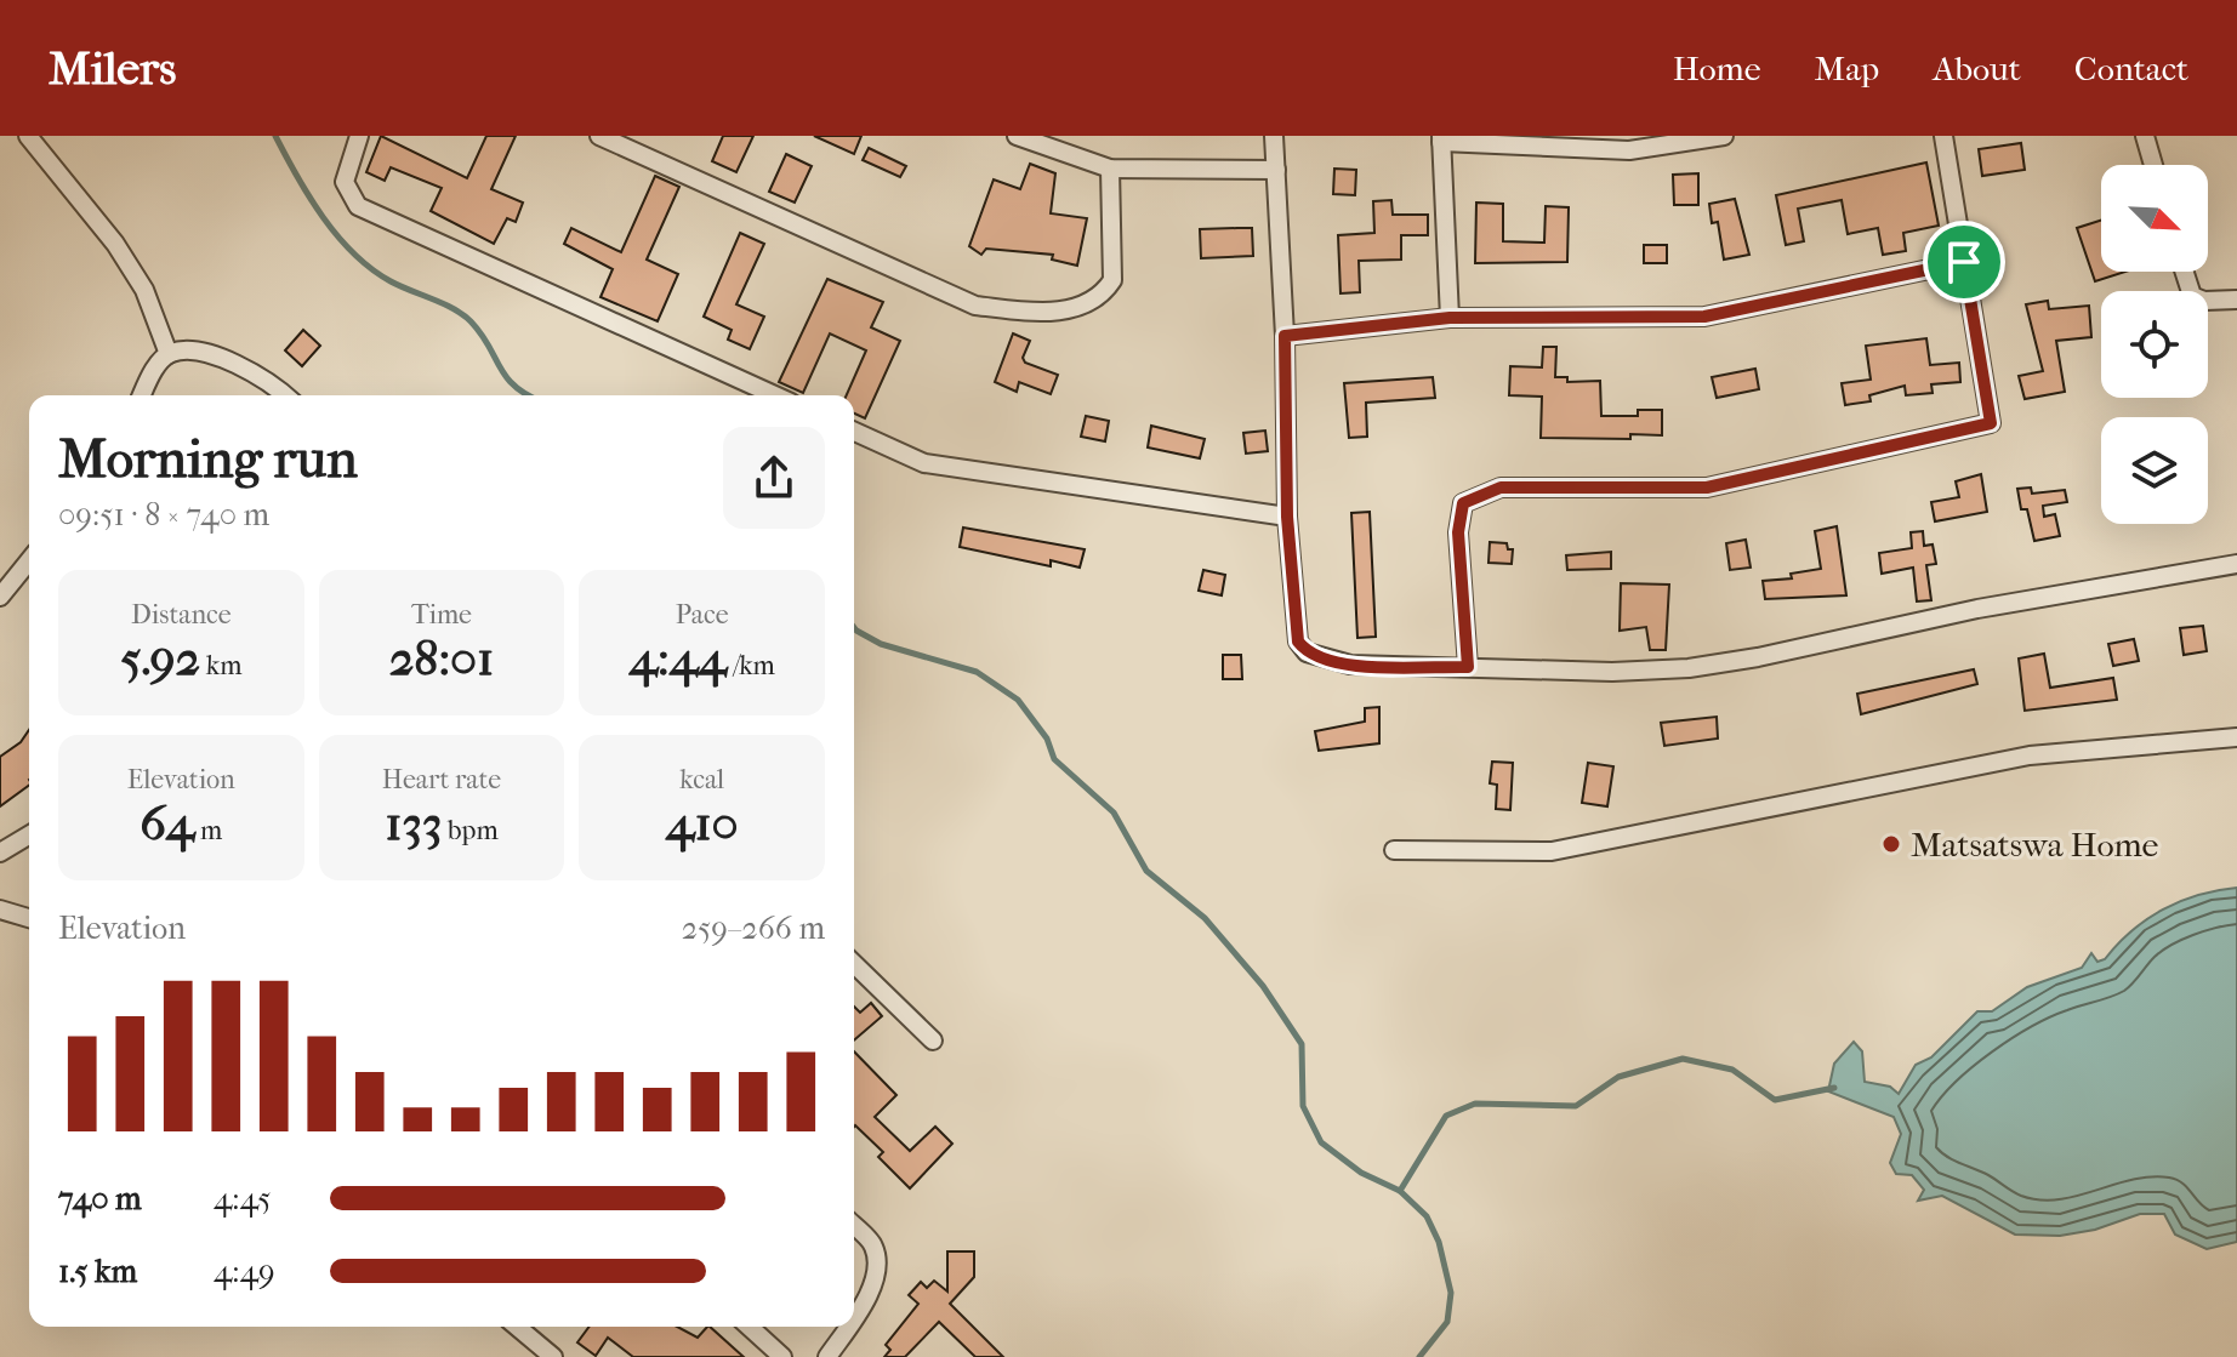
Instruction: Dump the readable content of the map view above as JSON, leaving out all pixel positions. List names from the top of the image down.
{
  "places": ["Matsatswa Home"],
  "north": "bottom right",
  "page": {
    "header": "Milers",
    "nav": [
      "Home",
      "Map",
      "About",
      "Contact"
    ],
    "heading": ["Morning run", "09:51 · 8 × 740 m"],
    "stats": [
      ["Distance", "5.92 km"],
      ["Time", "28:01"],
      ["Pace", "4:44 /km"],
      ["Elevation", "64 m"],
      ["Heart rate", "133 bpm"],
      ["kcal", "410"]
    ],
    "chart": ["Elevation", "259–266 m"],
    "list": [
      {
        "name": "740 m",
        "note": "4:45"
      },
      {
        "name": "1.5 km",
        "note": "4:49"
      }
    ]
  }
}
